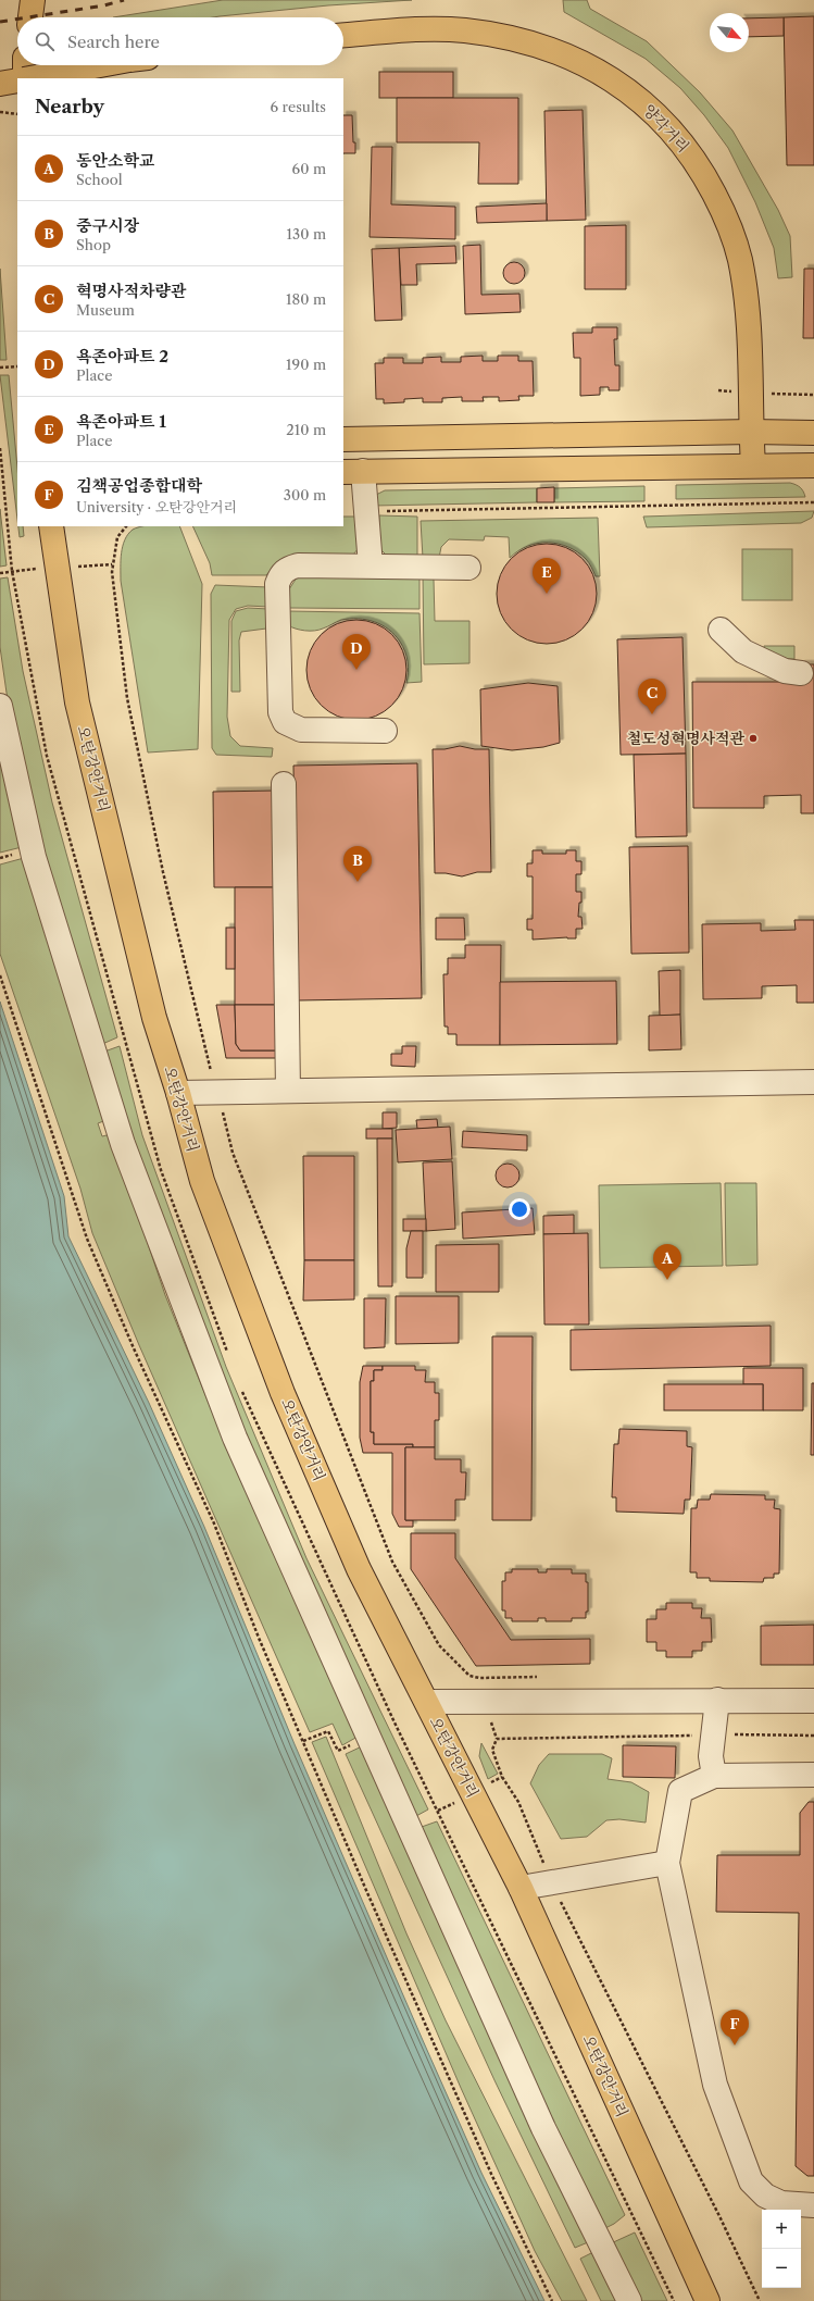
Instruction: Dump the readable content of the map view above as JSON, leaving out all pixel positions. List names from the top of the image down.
{
  "streets": {
    "main road": ["양각거리", "오탄강안거리"]
  },
  "places": ["철도성혁명사적관"],
  "north": "bottom right",
  "page": {
    "search": "Search here",
    "heading": ["Nearby", "6 results"],
    "list": [
      {
        "mark": "A",
        "name": "동안소학교",
        "note": "School",
        "value": "60 m"
      },
      {
        "mark": "B",
        "name": "중구시장",
        "note": "Shop",
        "value": "130 m"
      },
      {
        "mark": "C",
        "name": "혁명사적차량관",
        "note": "Museum",
        "value": "180 m"
      },
      {
        "mark": "D",
        "name": "욕존아파트 2",
        "note": "Place",
        "value": "190 m"
      },
      {
        "mark": "E",
        "name": "욕존아파트 1",
        "note": "Place",
        "value": "210 m"
      },
      {
        "mark": "F",
        "name": "김책공업종합대학",
        "note": "University · 오탄강안거리",
        "value": "300 m"
      }
    ],
    "pins": [
      "E",
      "D",
      "C",
      "B",
      "A",
      "F"
    ],
    "map_buttons": ["+", "−"]
  }
}
